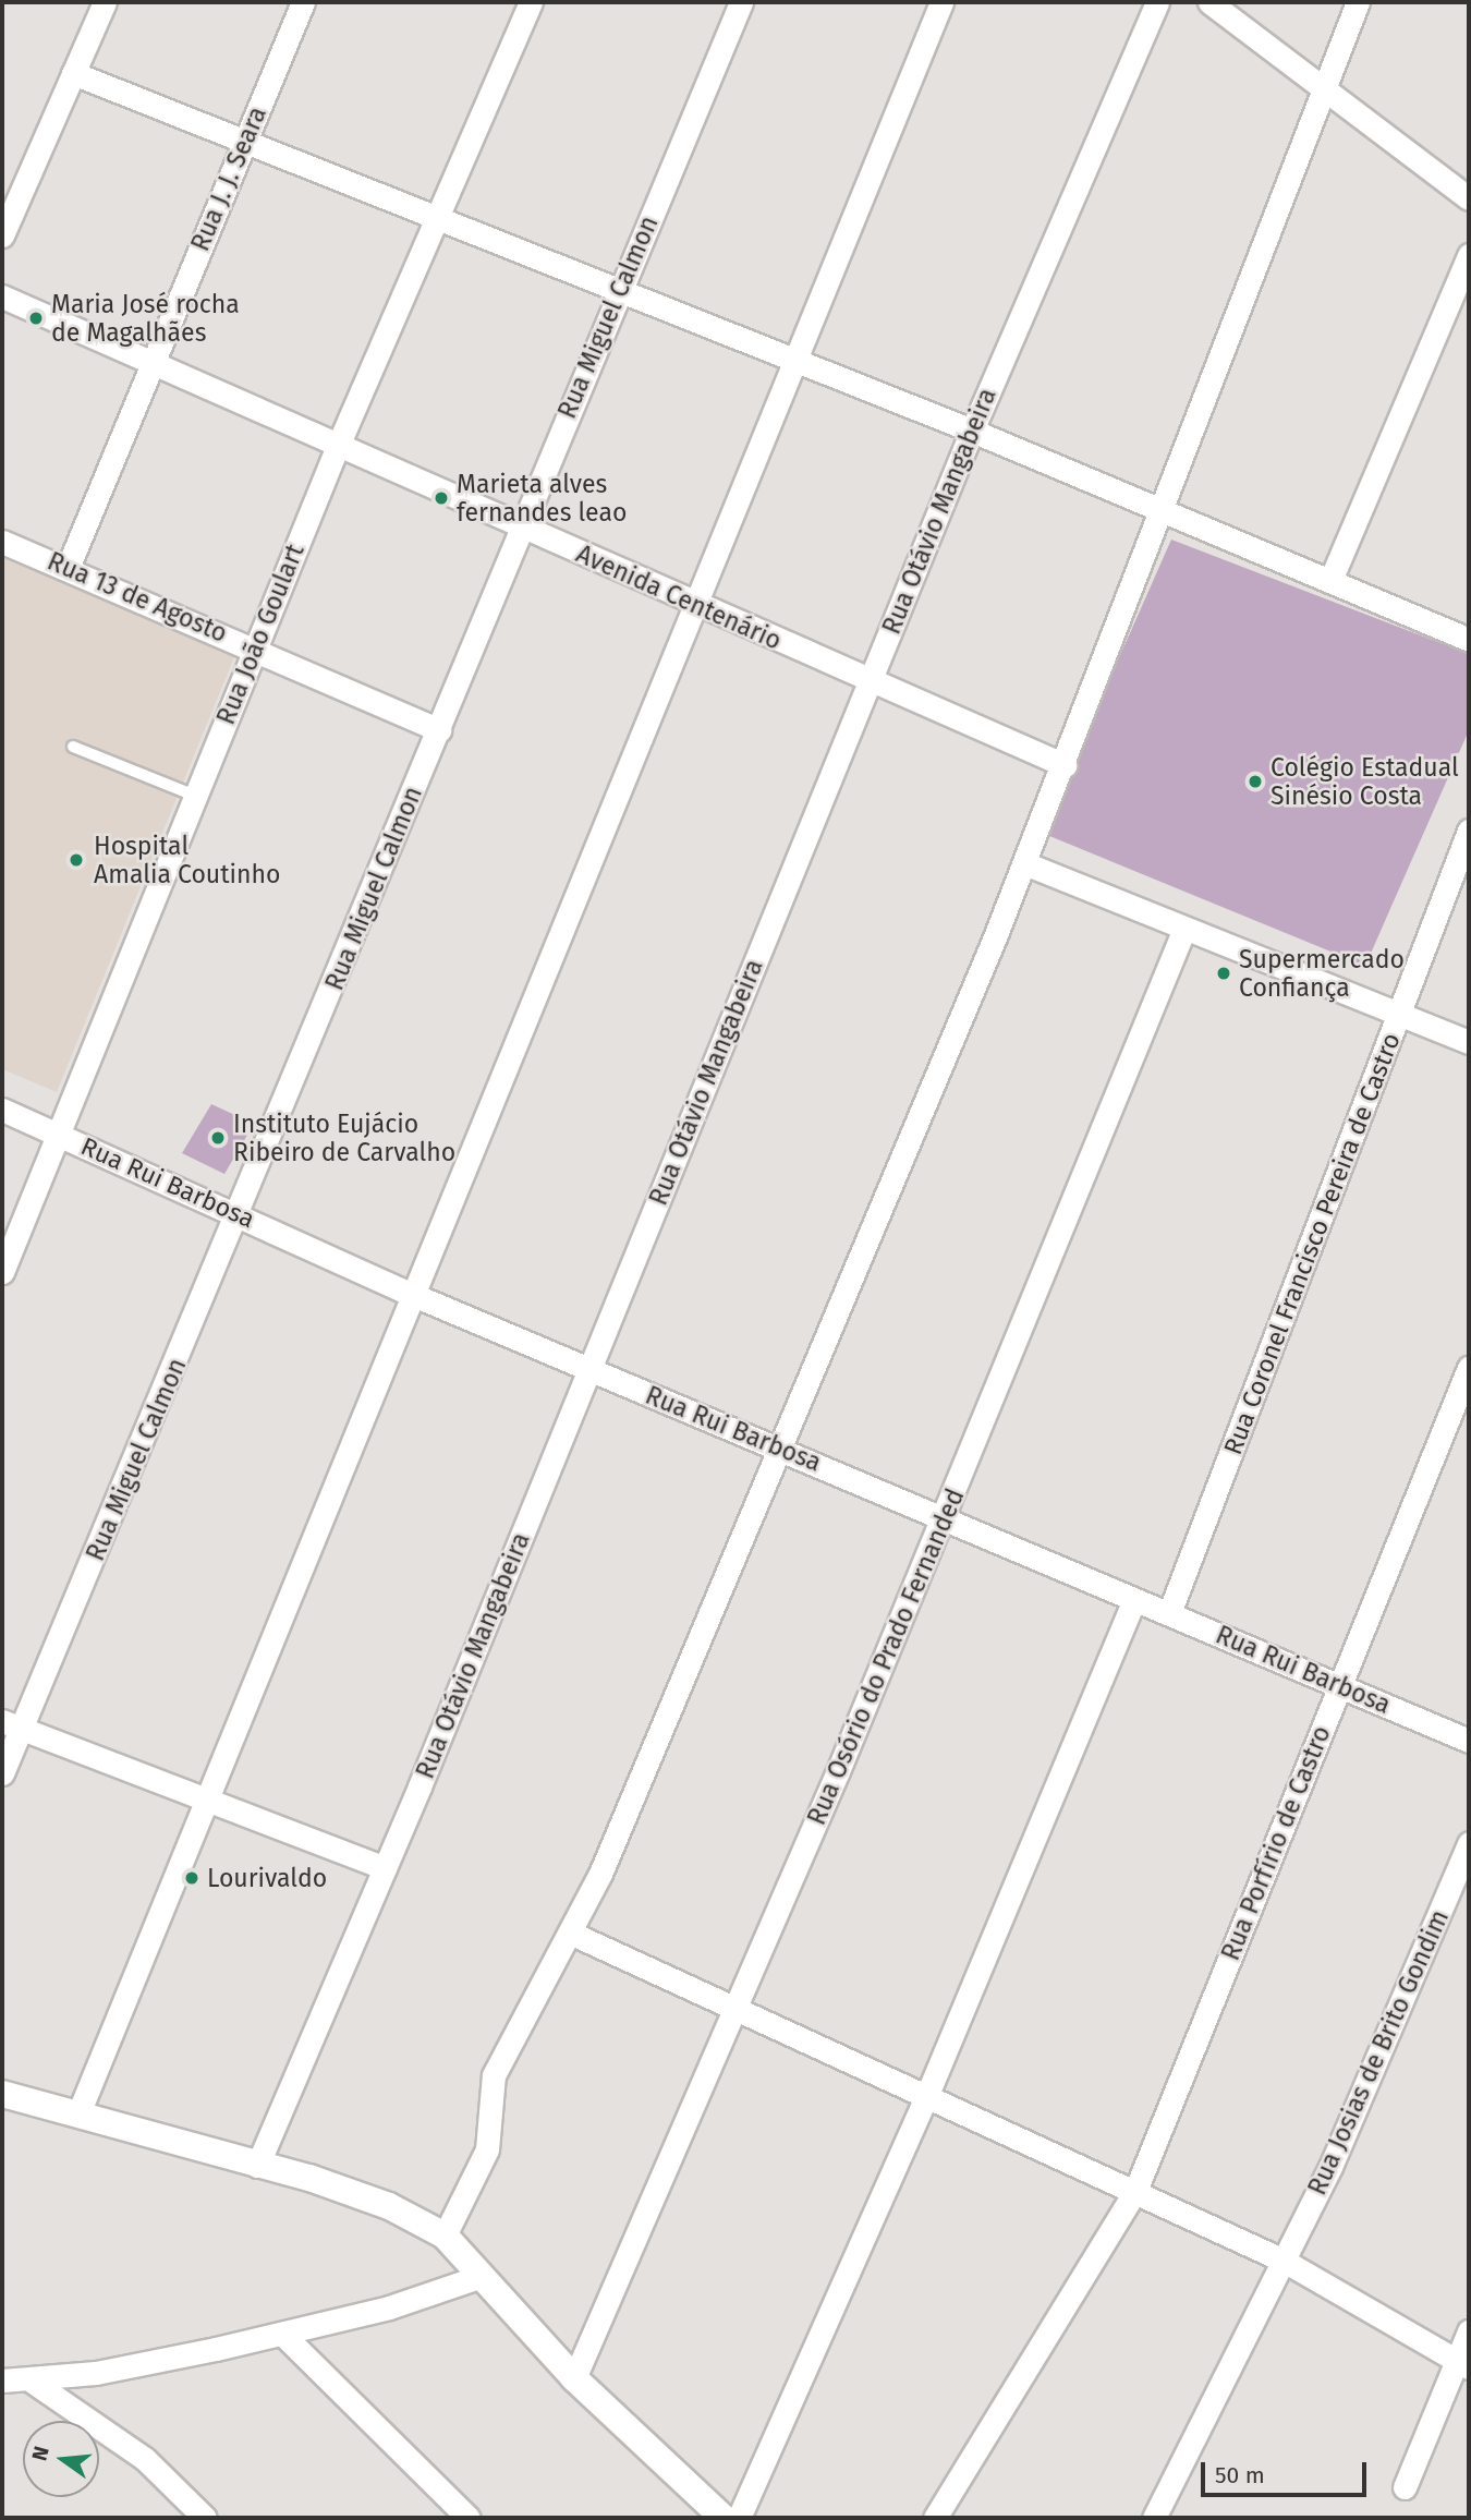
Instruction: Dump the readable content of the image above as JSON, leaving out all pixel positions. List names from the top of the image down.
{
  "streets": {
    "street": [
      "Rua J. J. Seara",
      "Rua Miguel Calmon",
      "Rua Otávio Mangabeira",
      "Rua 13 de Agosto",
      "Avenida Centenário",
      "Rua João Goulart",
      "Rua Rui Barbosa",
      "Rua Coronel Francisco Pereira de Castro",
      "Rua Osório do Prado Fernanded",
      "Rua Porfírio de Castro",
      "Rua Josias de Brito Gondim"
    ]
  },
  "crossings": [
    ["Rua J. J. Seara", "Rua 13 de Agosto"],
    ["Rua J. J. Seara", "Avenida Centenário"],
    ["Rua Miguel Calmon", "Rua 13 de Agosto"],
    ["Rua Miguel Calmon", "Avenida Centenário"],
    ["Rua Miguel Calmon", "Rua Rui Barbosa"],
    ["Rua Otávio Mangabeira", "Avenida Centenário"],
    ["Rua Otávio Mangabeira", "Rua Rui Barbosa"],
    ["Rua 13 de Agosto", "Rua João Goulart"],
    ["Avenida Centenário", "Rua João Goulart"],
    ["Rua João Goulart", "Rua Rui Barbosa"],
    ["Rua Rui Barbosa", "Rua Coronel Francisco Pereira de Castro"],
    ["Rua Rui Barbosa", "Rua Osório do Prado Fernanded"],
    ["Rua Rui Barbosa", "Rua Porfírio de Castro"]
  ],
  "places": [
    "Maria José rocha de Magalhães",
    "Marieta alves fernandes leao",
    "Colégio Estadual Sinésio Costa",
    "Hospital Amalia Coutinho",
    "Supermercado Confiança",
    "Instituto Eujácio Ribeiro de Carvalho",
    "Lourivaldo"
  ],
  "scale_bar": "50 m",
  "north": "left"
}
